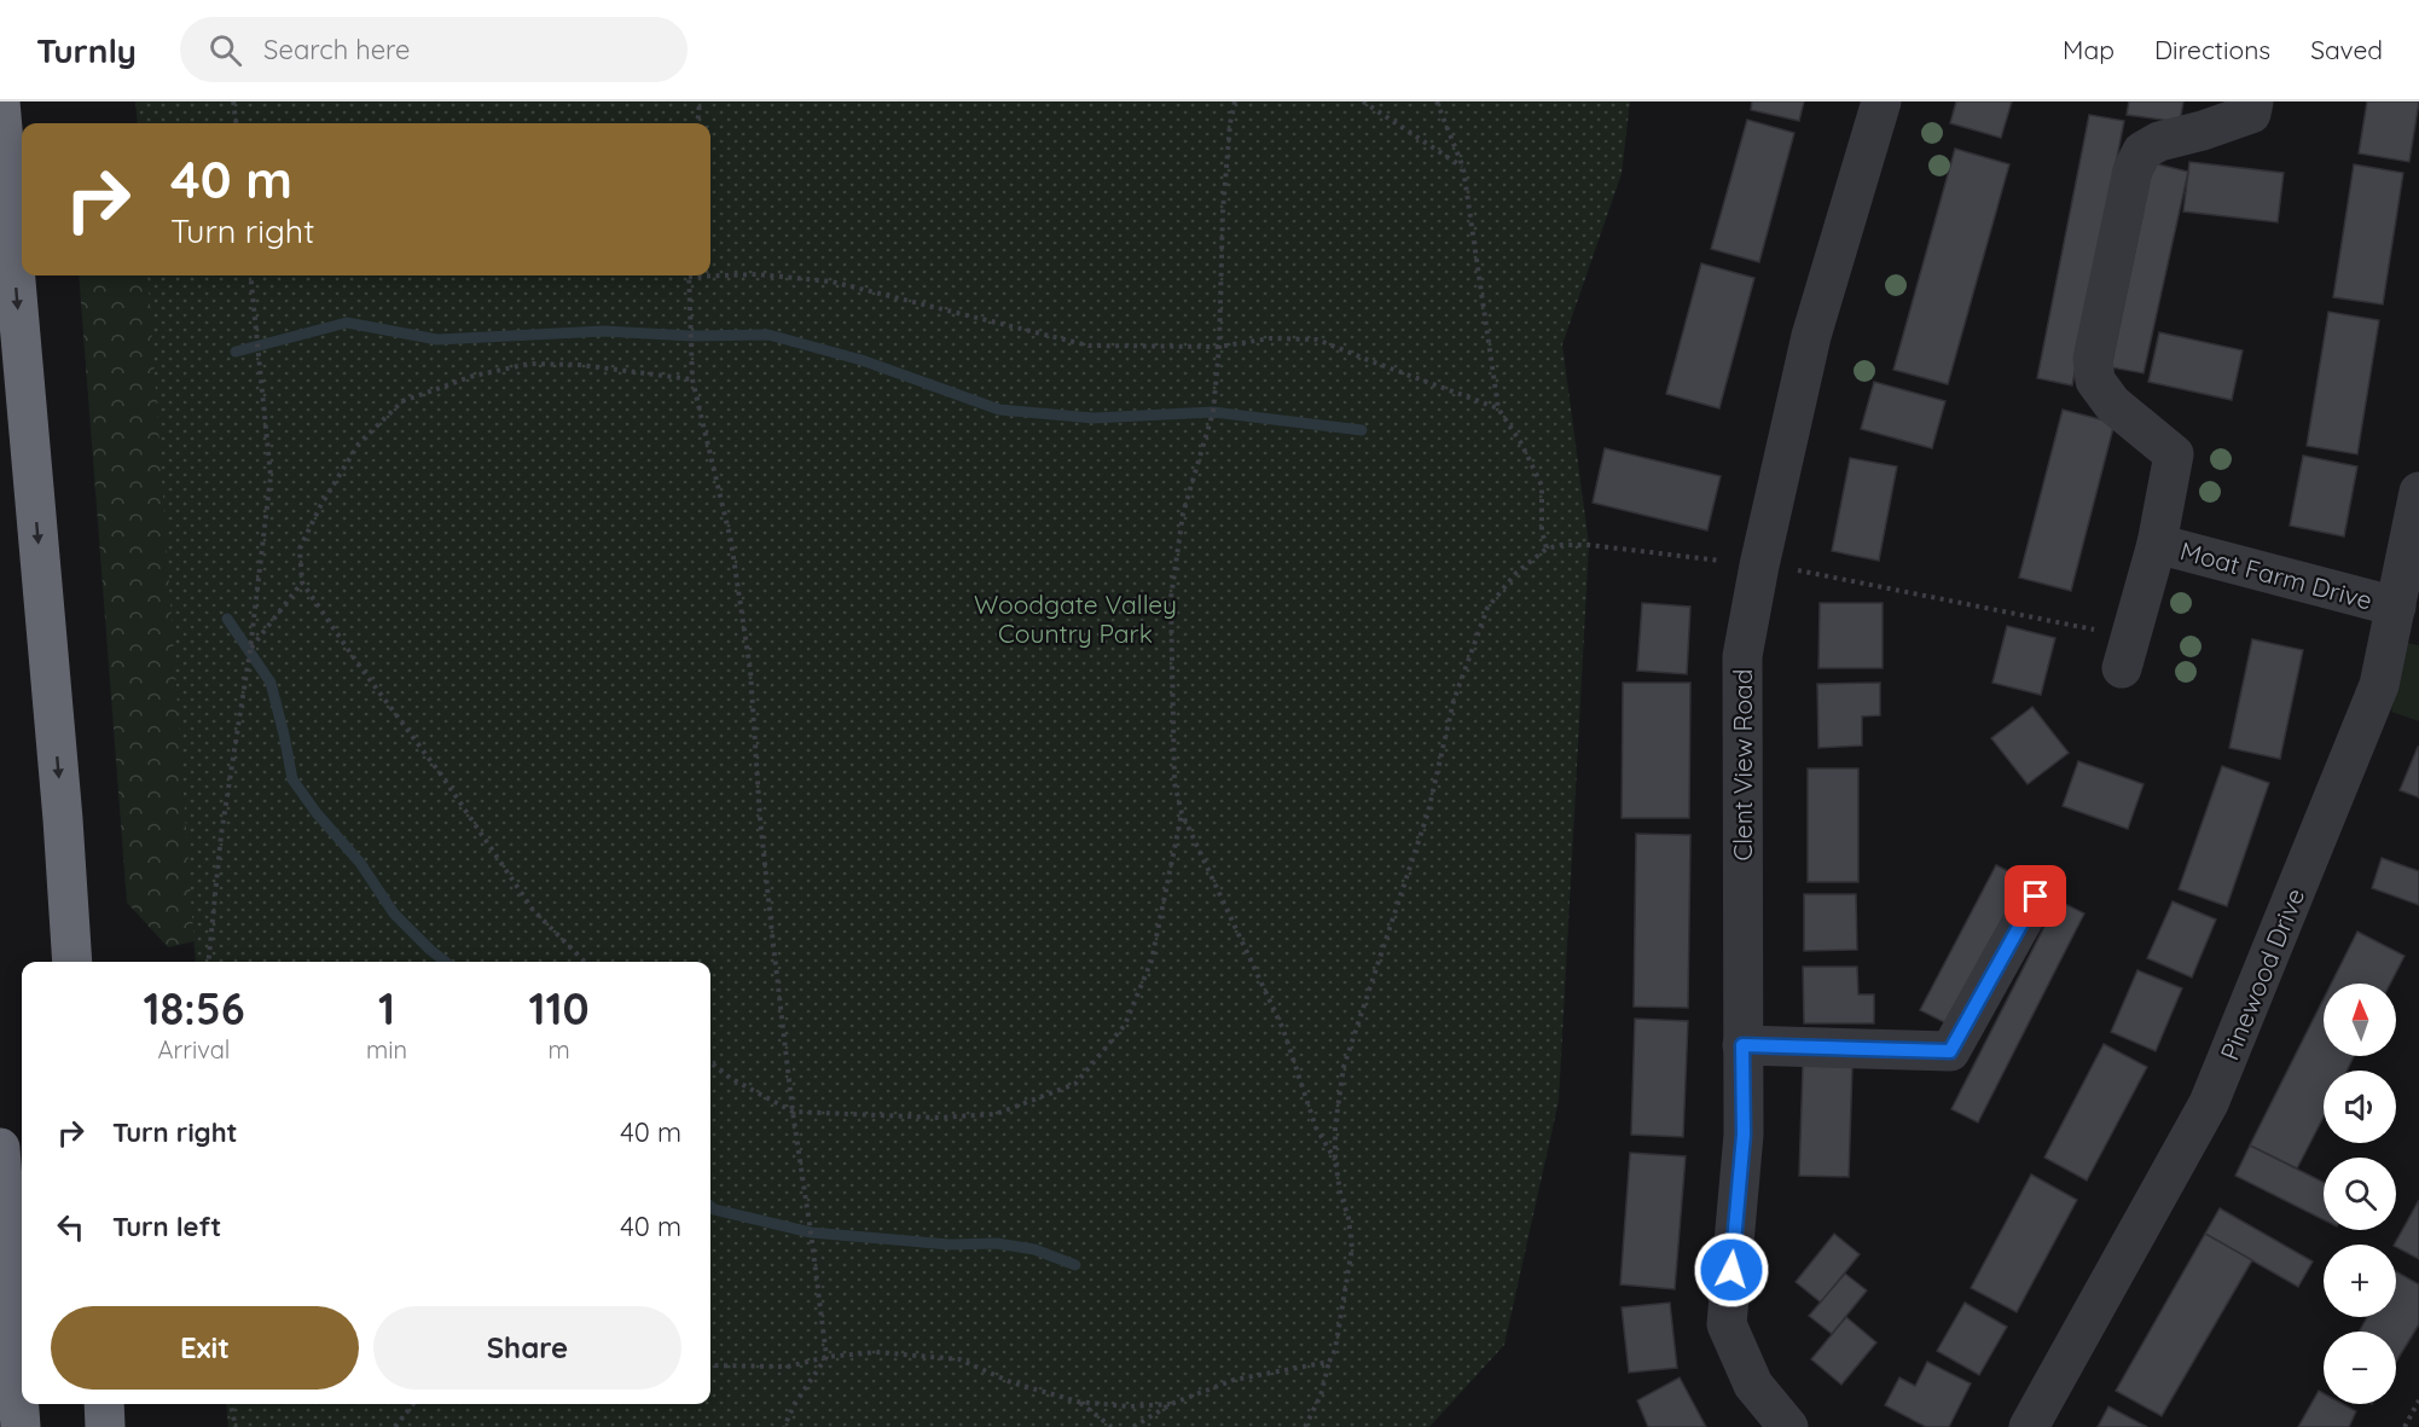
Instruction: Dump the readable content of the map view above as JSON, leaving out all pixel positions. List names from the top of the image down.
{
  "streets": {
    "street": ["Moat Farm Drive", "Clent View Road", "Pinewood Drive"]
  },
  "crossings": [
    ["Moat Farm Drive", "Pinewood Drive"]
  ],
  "parks": ["Woodgate Valley Country Park"],
  "north": "top",
  "page": {
    "header": "Turnly",
    "search": "Search here",
    "nav": ["Map", "Directions", "Saved"],
    "turn": ["40 m", "Turn right"],
    "eta": [
      "18:56",
      "Arrival",
      "1",
      "min",
      "110",
      "m"
    ],
    "map_buttons": ["+", "−"],
    "list": [
      {
        "name": "Turn right",
        "value": "40 m"
      },
      {
        "name": "Turn left",
        "value": "40 m"
      }
    ],
    "buttons": ["Exit", "Share"]
  }
}
